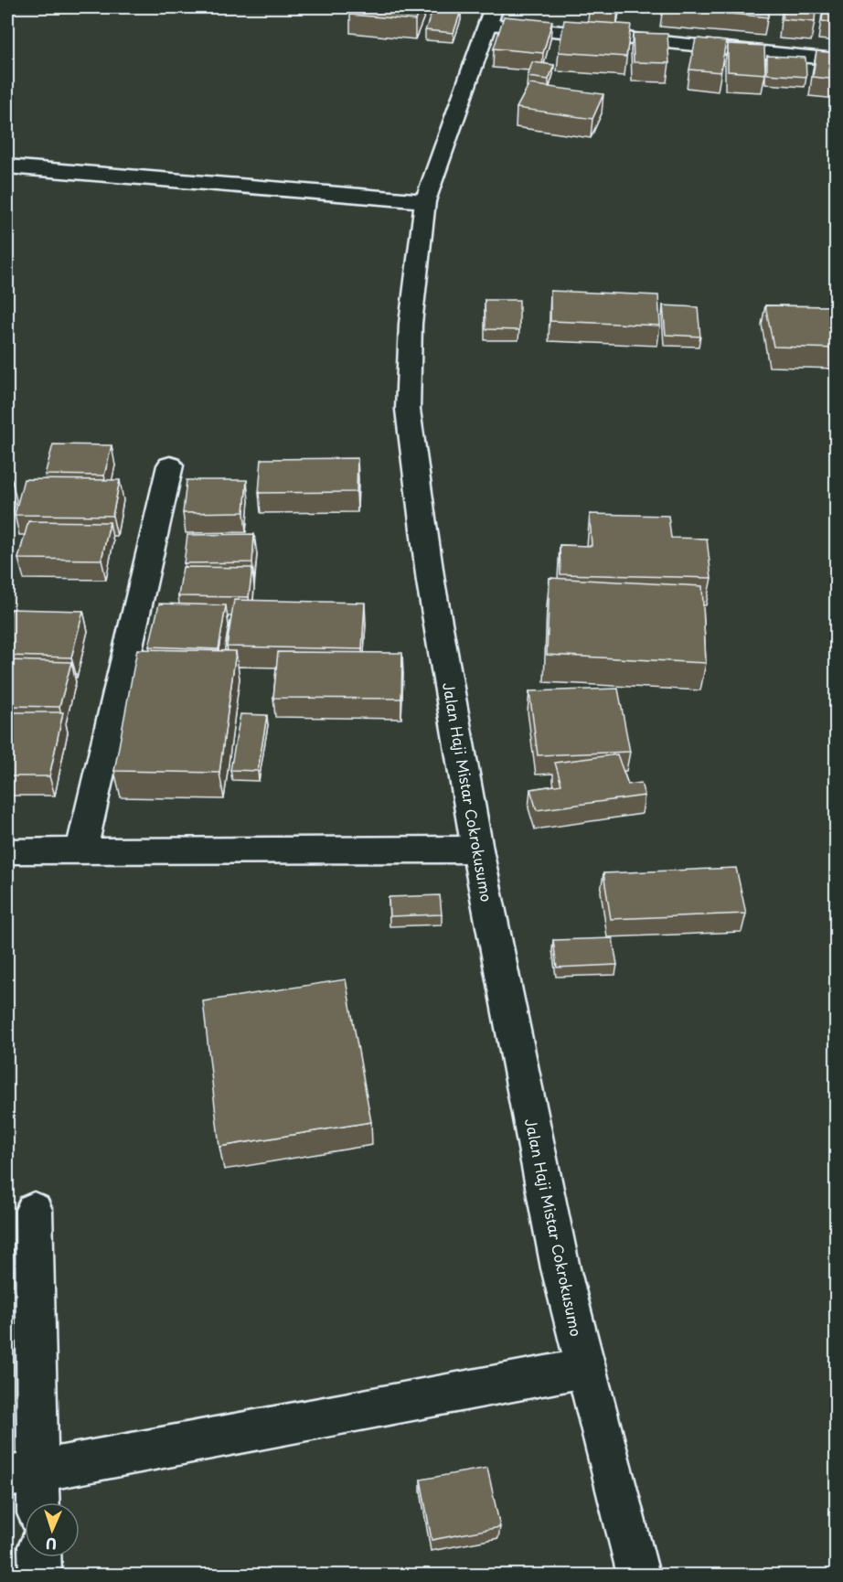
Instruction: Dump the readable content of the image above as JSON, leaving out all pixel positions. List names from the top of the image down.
{
  "streets": {
    "street": ["Jalan Haji Mistar Cokrokusumo"]
  },
  "north": "bottom"
}
